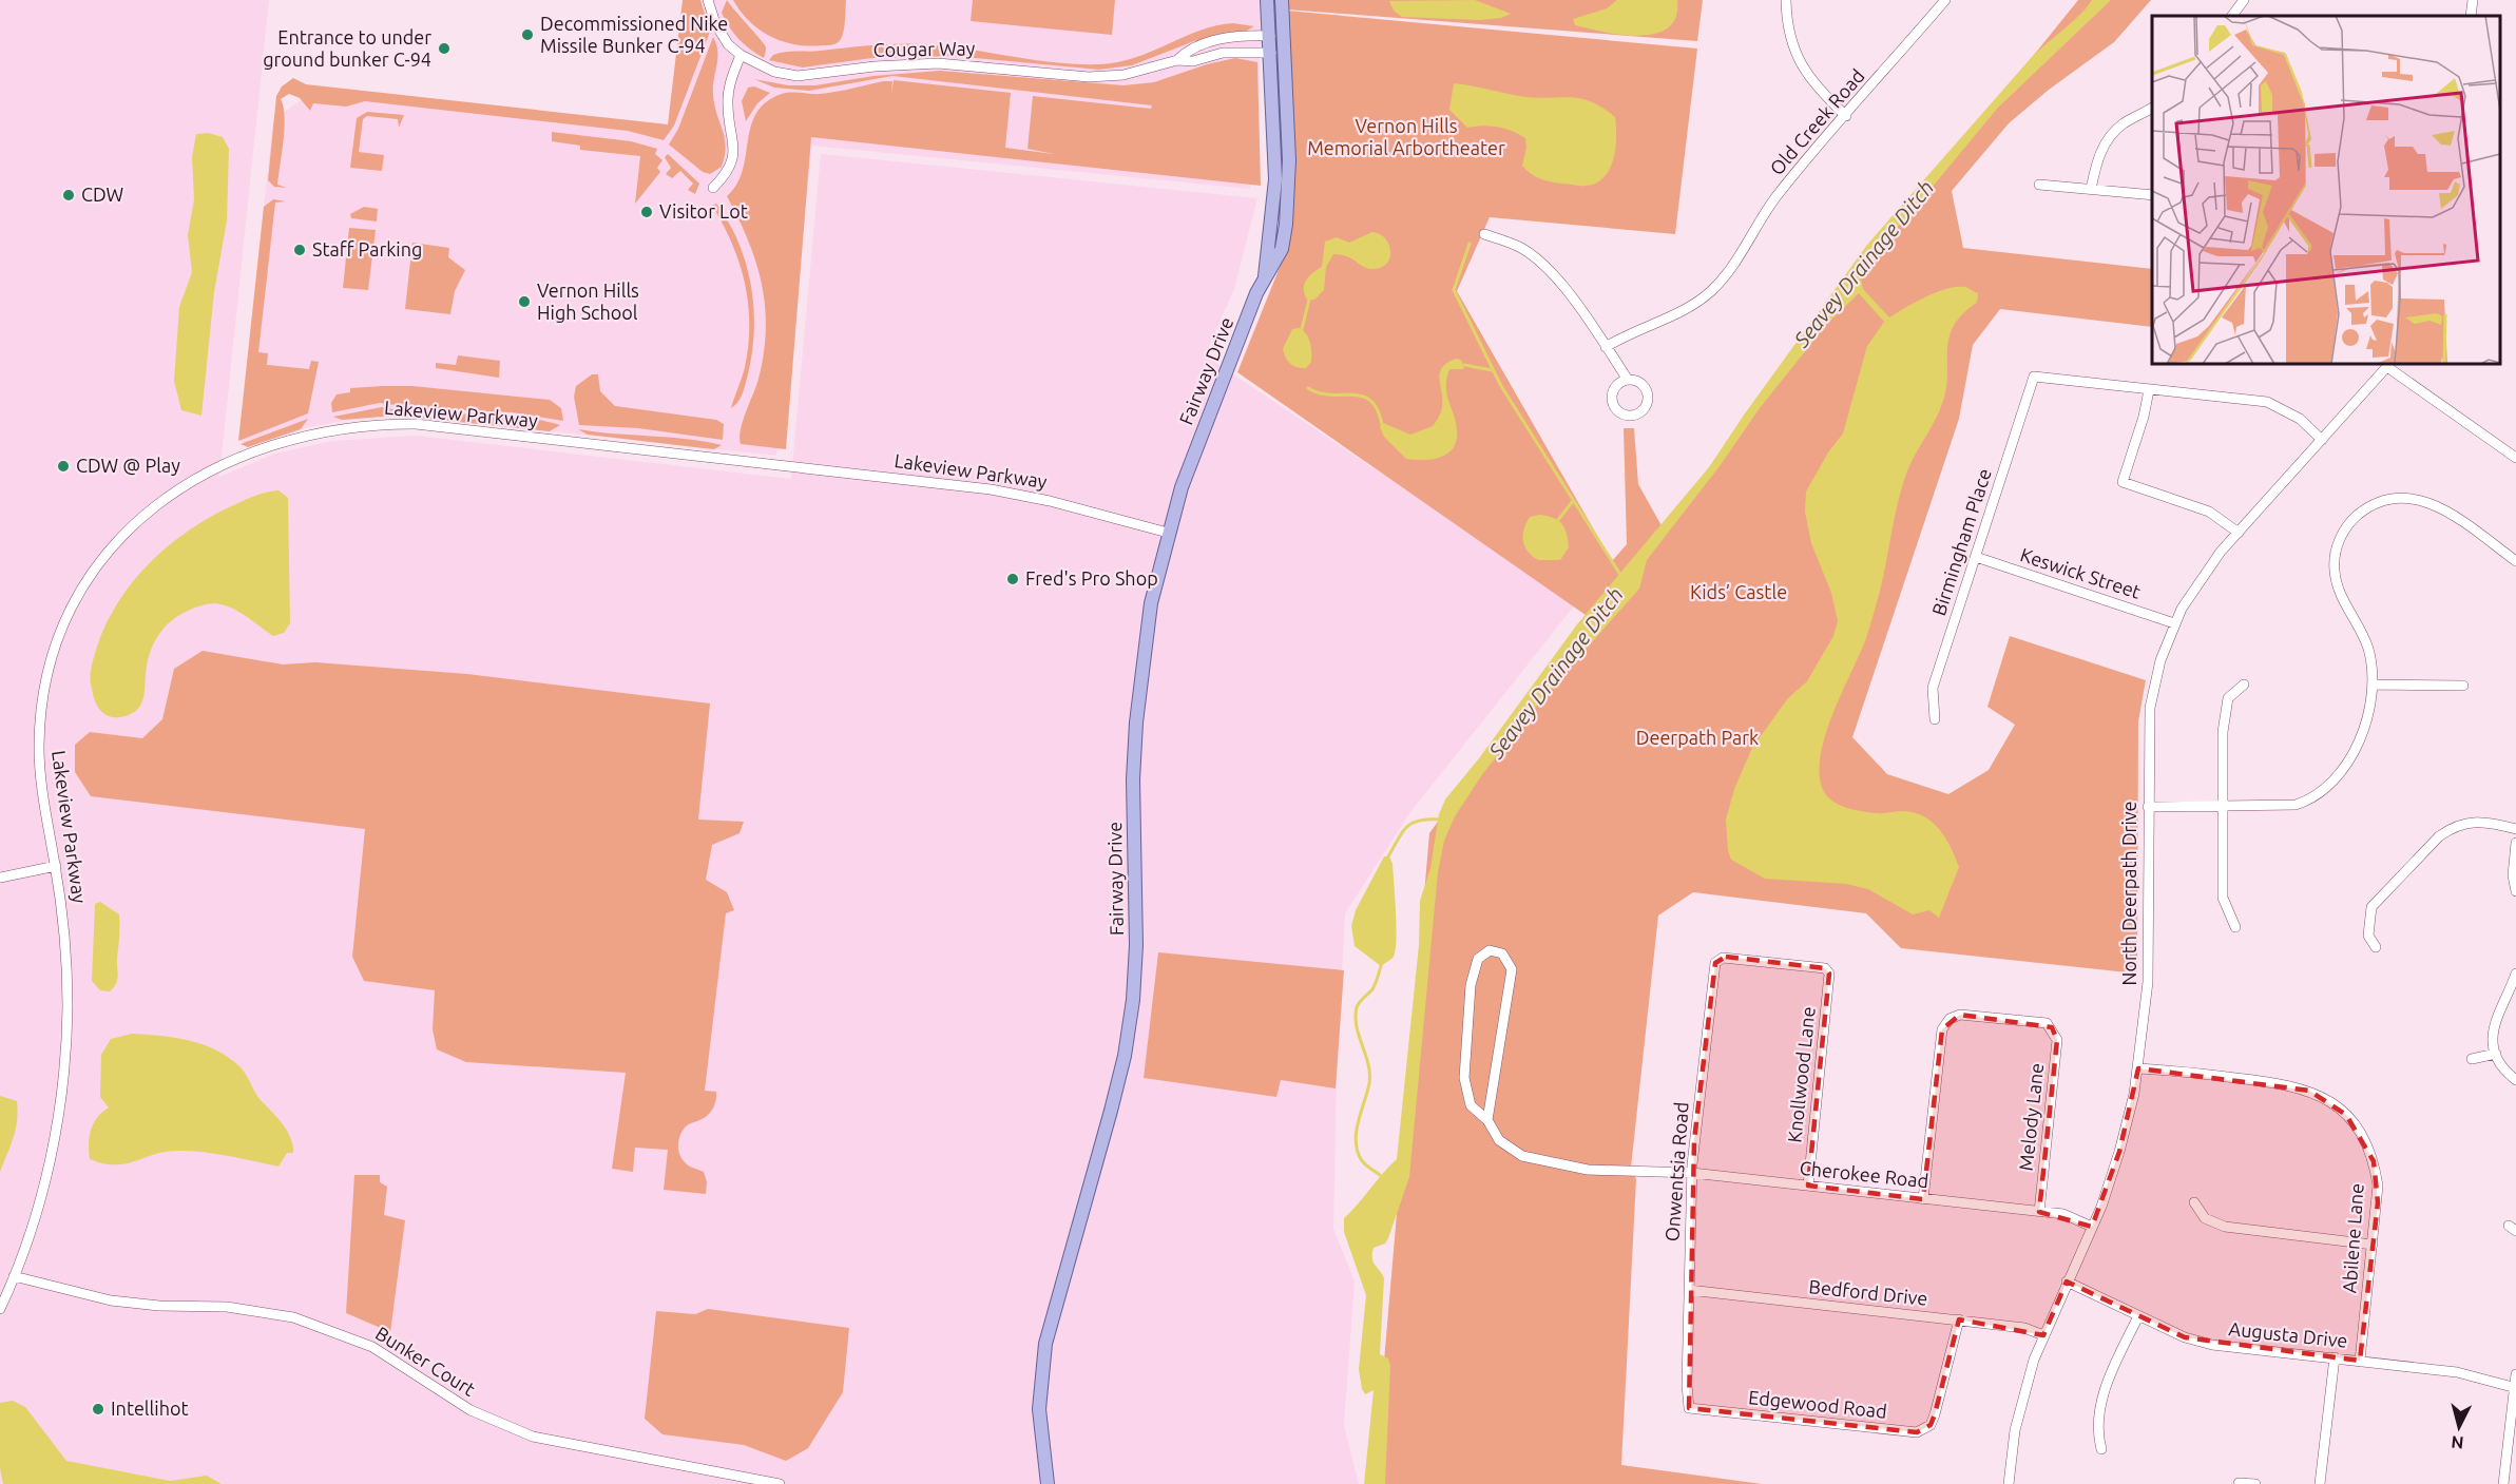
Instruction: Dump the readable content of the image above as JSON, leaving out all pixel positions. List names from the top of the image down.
{
  "streets": {
    "main road": ["Fairway Drive"],
    "street": [
      "Cougar Way",
      "Old Creek Road",
      "Lakeview Parkway",
      "Birmingham Place",
      "Keswick Street",
      "North Deerpath Drive",
      "Knollwood Lane",
      "Melody Lane",
      "Onwentsia Road",
      "Cherokee Road",
      "Abilene Lane",
      "Bedford Drive",
      "Augusta Drive",
      "Bunker Court",
      "Edgewood Road"
    ]
  },
  "crossings": [
    ["Cougar Way", "Fairway Drive"],
    ["Fairway Drive", "Lakeview Parkway"],
    ["Lakeview Parkway", "Bunker Court"],
    ["Birmingham Place", "Keswick Street"],
    ["Keswick Street", "North Deerpath Drive"],
    ["North Deerpath Drive", "Cherokee Road"],
    ["North Deerpath Drive", "Abilene Lane"],
    ["North Deerpath Drive", "Bedford Drive"],
    ["North Deerpath Drive", "Augusta Drive"],
    ["Knollwood Lane", "Onwentsia Road"],
    ["Knollwood Lane", "Cherokee Road"],
    ["Melody Lane", "Cherokee Road"],
    ["Onwentsia Road", "Cherokee Road"],
    ["Onwentsia Road", "Bedford Drive"],
    ["Onwentsia Road", "Edgewood Road"],
    ["Abilene Lane", "Augusta Drive"],
    ["Bedford Drive", "Edgewood Road"]
  ],
  "water": ["Seavey Drainage Ditch"],
  "parks": ["Vernon Hills Memorial Arbortheater", "Kids’ Castle", "Deerpath Park"],
  "places": [
    "Decommissioned Nike Missile Bunker C-94",
    "Entrance to under ground bunker C-94",
    "CDW",
    "Visitor Lot",
    "Staff Parking",
    "Vernon Hills High School",
    "CDW @ Play",
    "Fred's Pro Shop",
    "Intellihot"
  ],
  "north": "bottom"
}
